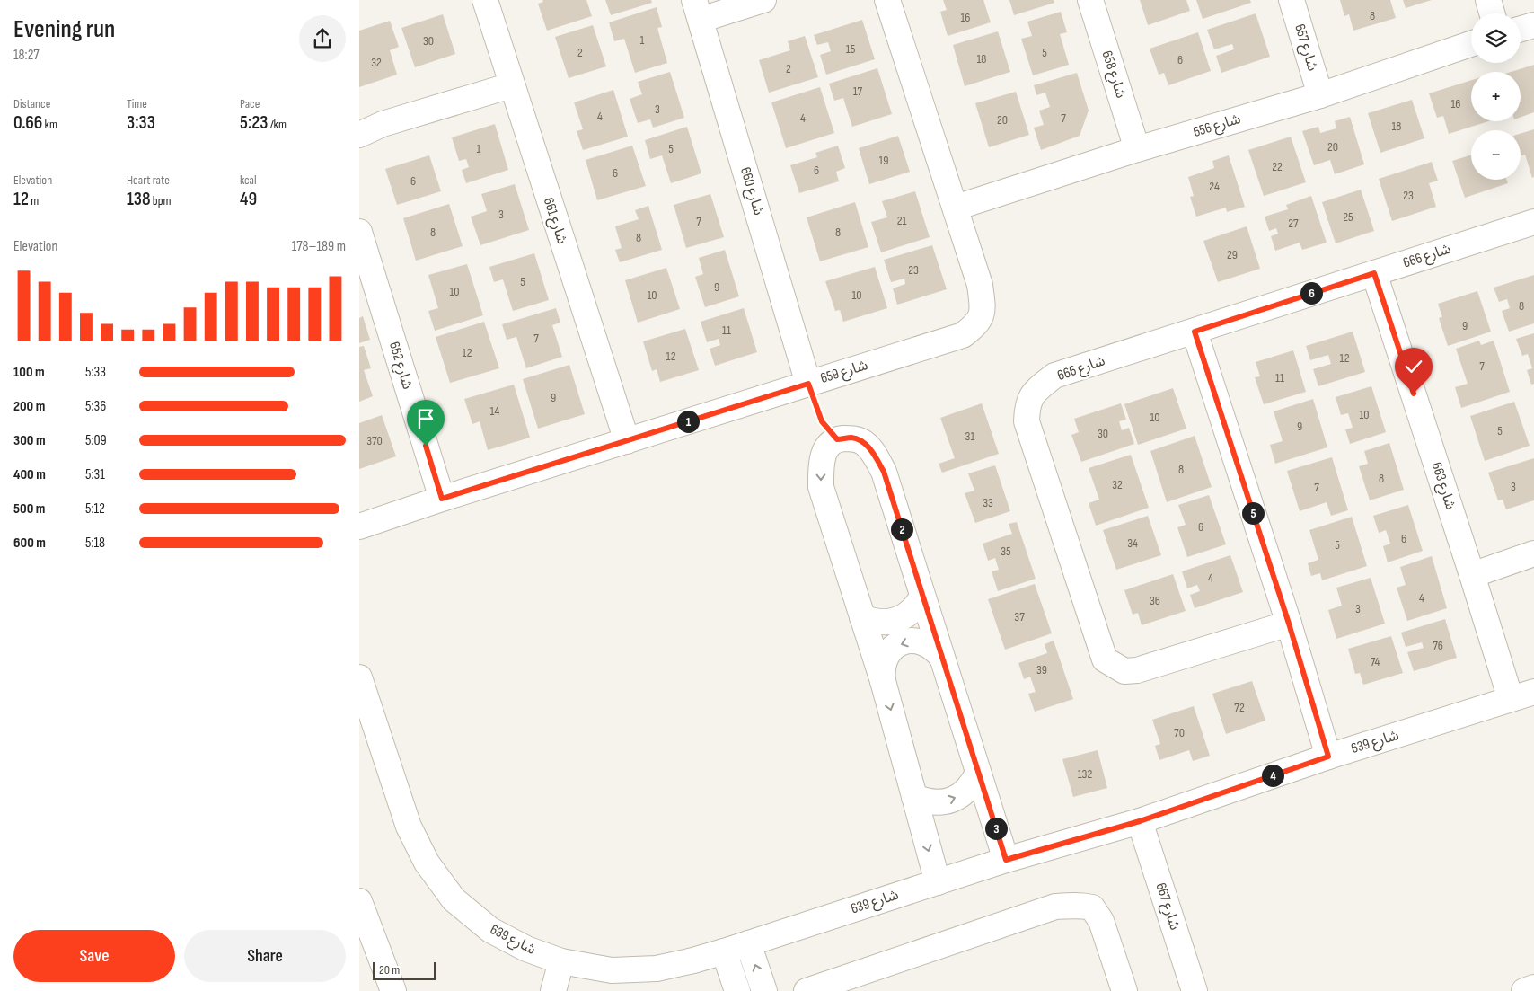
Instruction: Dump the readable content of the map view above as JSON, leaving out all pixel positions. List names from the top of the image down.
{
  "streets": {
    "street": [
      "شارع 657",
      "شارع 658",
      "شارع 656",
      "شارع 660",
      "شارع 661",
      "شارع 666",
      "شارع 662",
      "شارع 659",
      "شارع 663",
      "شارع 639",
      "شارع 667"
    ]
  },
  "crossings": [
    ["شارع 657", "شارع 656"],
    ["شارع 658", "شارع 656"],
    ["شارع 656", "شارع 659"],
    ["شارع 660", "شارع 659"],
    ["شارع 661", "شارع 659"],
    ["شارع 666", "شارع 663"],
    ["شارع 662", "شارع 659"],
    ["شارع 663", "شارع 639"],
    ["شارع 639", "شارع 667"]
  ],
  "house_numbers": [
    "8",
    "16",
    "1",
    "30",
    "15",
    "2",
    "5",
    "18",
    "6",
    "32",
    "2",
    "17",
    "16",
    "3",
    "4",
    "4",
    "7",
    "20",
    "18",
    "20",
    "1",
    "5",
    "19",
    "22",
    "6",
    "6",
    "6",
    "24",
    "23",
    "3",
    "25",
    "21",
    "7",
    "27",
    "8",
    "8",
    "8",
    "29",
    "23",
    "5",
    "9",
    "10",
    "10",
    "10",
    "8",
    "9",
    "11",
    "7",
    "12",
    "12",
    "12",
    "7",
    "11",
    "9",
    "14",
    "10",
    "10",
    "9",
    "5",
    "30",
    "31",
    "370",
    "8",
    "8",
    "32",
    "3",
    "7",
    "33",
    "6",
    "6",
    "34",
    "5",
    "35",
    "4",
    "4",
    "36",
    "3",
    "37",
    "76",
    "74",
    "39",
    "72",
    "70",
    "132"
  ],
  "scale_bar": "20 m",
  "page": {
    "heading": ["Evening run", "18:27"],
    "map_buttons": ["+", "−"],
    "stats": [
      ["Distance", "0.66 km"],
      ["Time", "3:33"],
      ["Pace", "5:23 /km"],
      ["Elevation", "12 m"],
      ["Heart rate", "138 bpm"],
      ["kcal", "49"]
    ],
    "chart": ["Elevation", "178–189 m"],
    "pins": [
      "6",
      "1",
      "5",
      "2",
      "4",
      "3"
    ],
    "list": [
      {
        "name": "100 m",
        "note": "5:33"
      },
      {
        "name": "200 m",
        "note": "5:36"
      },
      {
        "name": "300 m",
        "note": "5:09"
      },
      {
        "name": "400 m",
        "note": "5:31"
      },
      {
        "name": "500 m",
        "note": "5:12"
      },
      {
        "name": "600 m",
        "note": "5:18"
      }
    ],
    "buttons": ["Save", "Share"],
    "scale": "20 m"
  }
}
